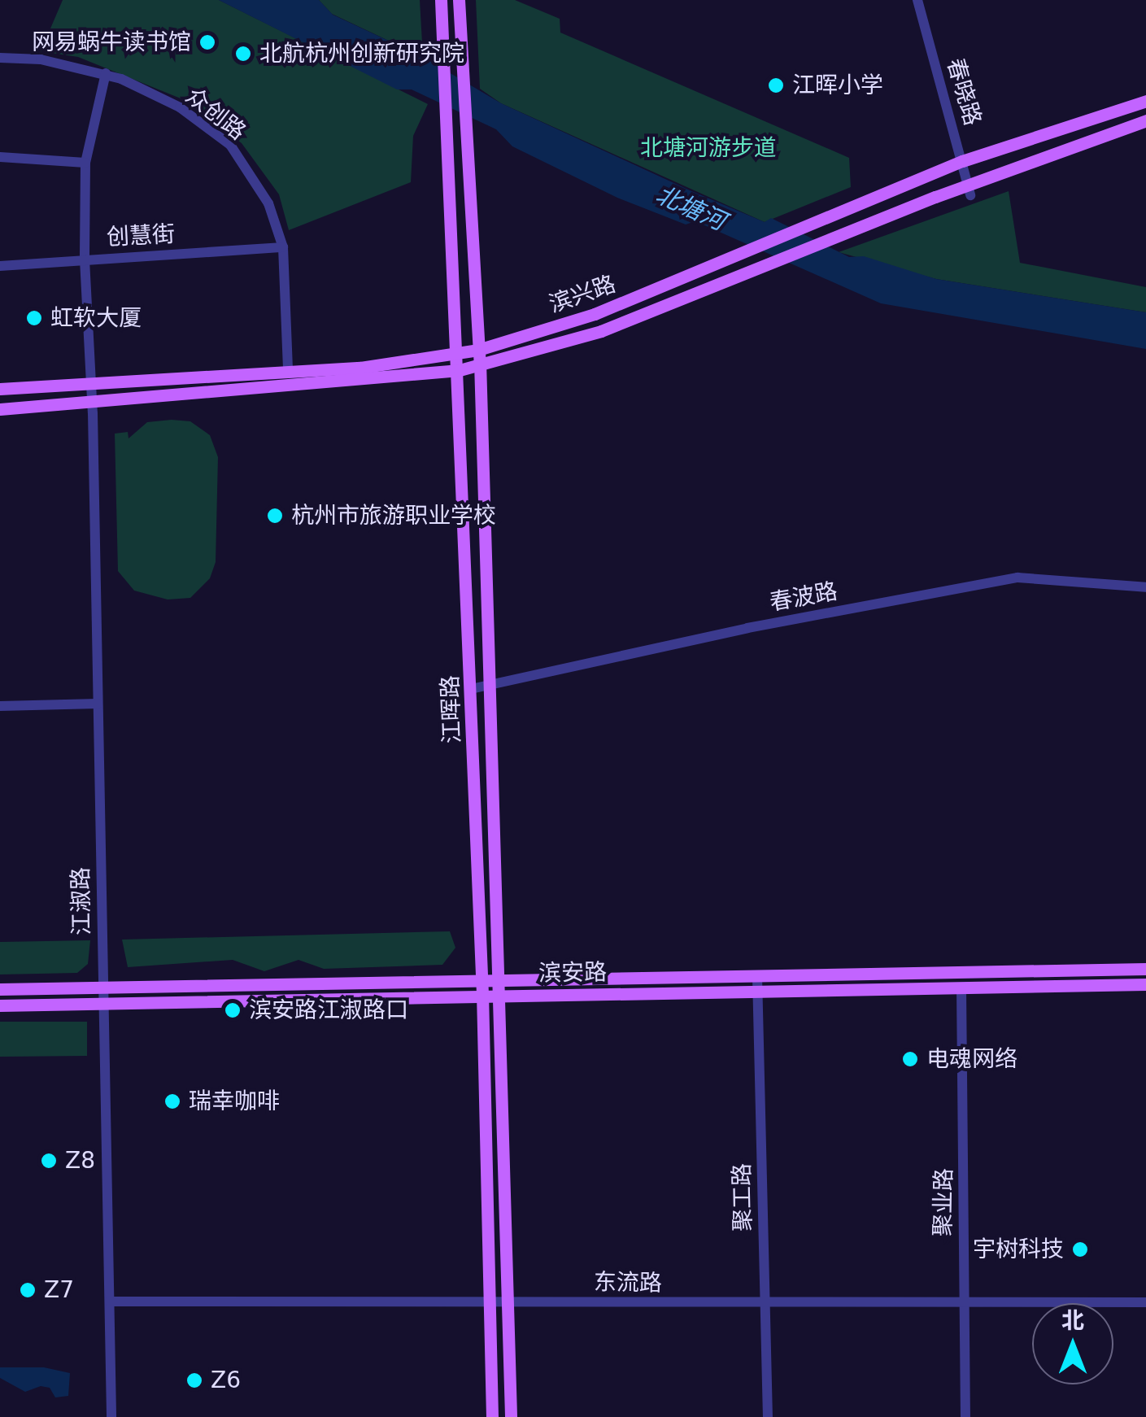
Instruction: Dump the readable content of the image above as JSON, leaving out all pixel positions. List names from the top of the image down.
{
  "streets": {
    "main road": ["滨兴路", "江晖路", "滨安路"],
    "street": [
      "春晓路",
      "众创路",
      "创慧街",
      "春波路",
      "江淑路",
      "聚工路",
      "聚业路",
      "东流路"
    ]
  },
  "crossings": [
    ["春晓路", "滨兴路"],
    ["众创路", "创慧街"],
    ["众创路", "滨兴路"],
    ["众创路", "江淑路"],
    ["创慧街", "江淑路"],
    ["滨兴路", "江晖路"],
    ["滨兴路", "江淑路"],
    ["春波路", "江晖路"],
    ["江晖路", "滨安路"],
    ["江晖路", "东流路"],
    ["江淑路", "滨安路"],
    ["江淑路", "东流路"],
    ["滨安路", "聚工路"],
    ["滨安路", "聚业路"],
    ["聚工路", "东流路"],
    ["聚业路", "东流路"]
  ],
  "water": ["北塘河"],
  "parks": ["北塘河游步道"],
  "places": [
    "网易蜗牛读书馆",
    "北航杭州创新研究院",
    "江晖小学",
    "虹软大厦",
    "杭州市旅游职业学校",
    "滨安路江淑路口",
    "电魂网络",
    "瑞幸咖啡",
    "Z8",
    "宇树科技",
    "Z7",
    "Z6"
  ],
  "north": "top"
}
